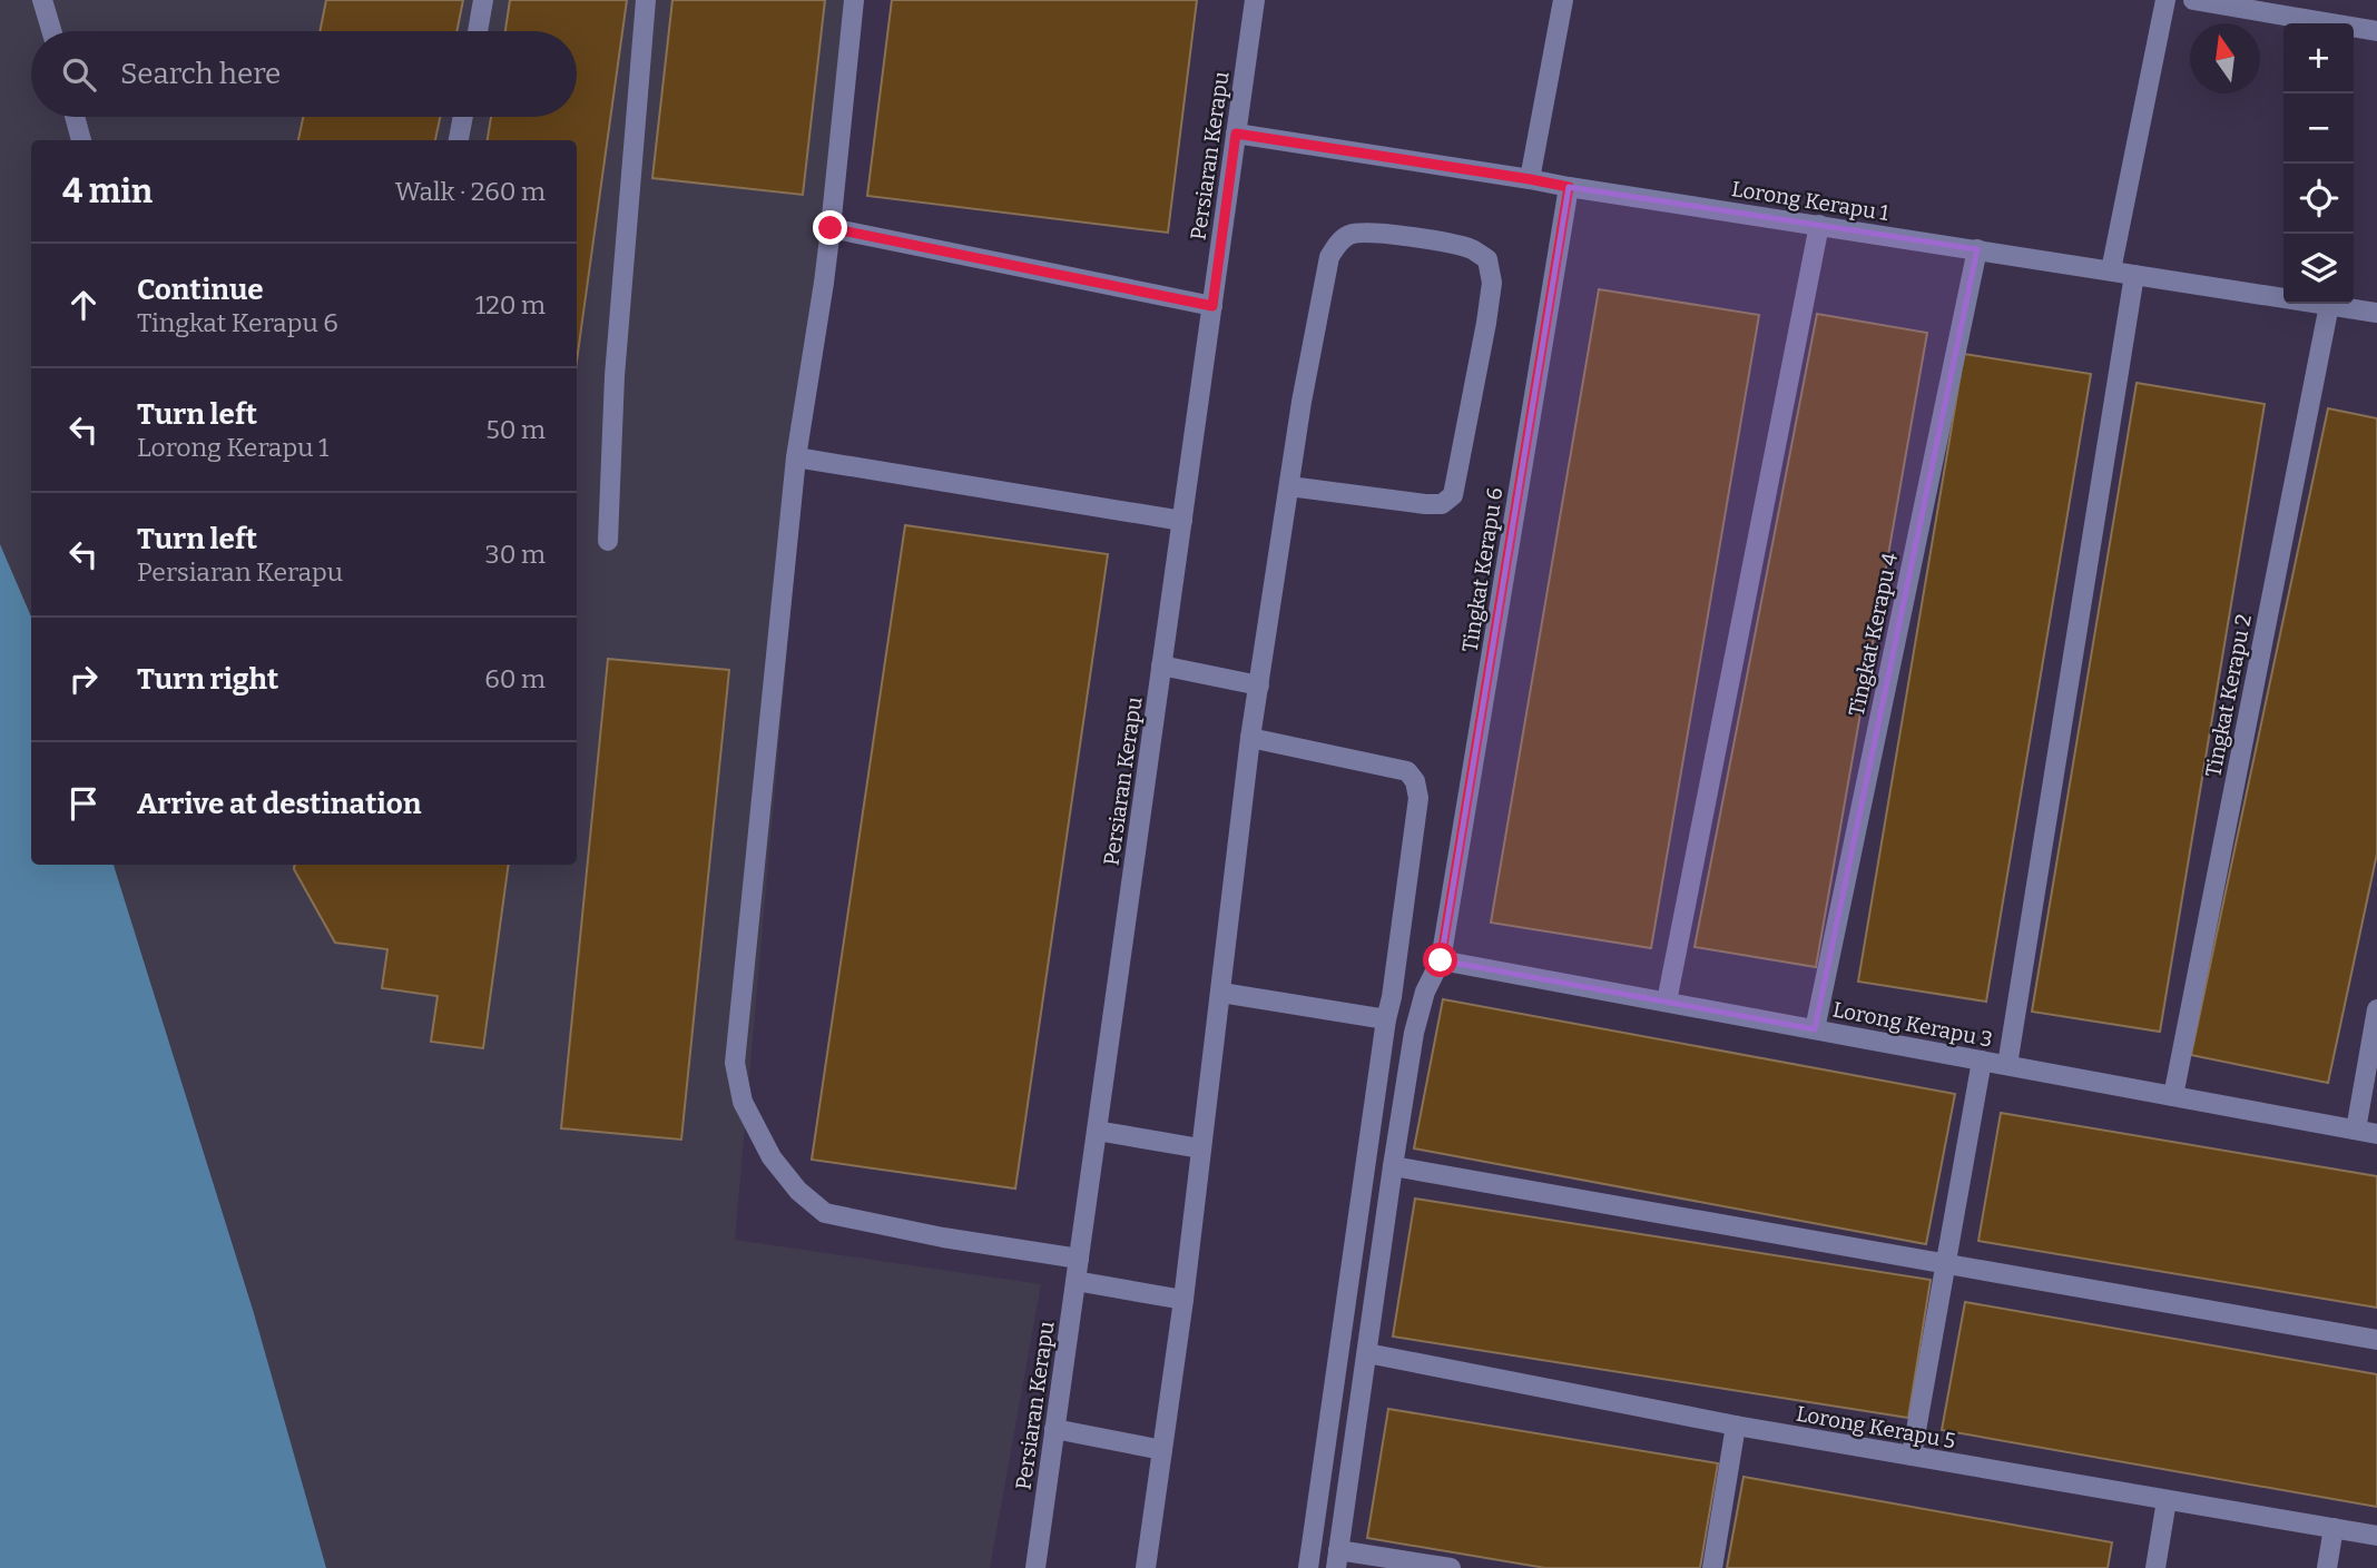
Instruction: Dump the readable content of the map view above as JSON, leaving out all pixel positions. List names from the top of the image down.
{
  "streets": {
    "street": [
      "Persiaran Kerapu",
      "Lorong Kerapu 1",
      "Tingkat Kerapu 6",
      "Tingkat Kerapu 4",
      "Tingkat Kerapu 2",
      "Lorong Kerapu 3",
      "Lorong Kerapu 5"
    ]
  },
  "crossings": [
    ["Persiaran Kerapu", "Lorong Kerapu 1"],
    ["Lorong Kerapu 1", "Tingkat Kerapu 6"],
    ["Lorong Kerapu 1", "Tingkat Kerapu 4"],
    ["Lorong Kerapu 1", "Tingkat Kerapu 2"],
    ["Tingkat Kerapu 6", "Lorong Kerapu 3"],
    ["Tingkat Kerapu 6", "Lorong Kerapu 5"],
    ["Tingkat Kerapu 4", "Lorong Kerapu 3"],
    ["Tingkat Kerapu 2", "Lorong Kerapu 3"]
  ],
  "north": "top",
  "page": {
    "map_buttons": ["+", "−"],
    "search": "Search here",
    "heading": ["4 min", "Walk · 260 m"],
    "list": [
      ["Continue", "Tingkat Kerapu 6", "120 m"],
      ["Turn left", "Lorong Kerapu 1", "50 m"],
      ["Turn left", "Persiaran Kerapu", "30 m"],
      ["Turn right", "60 m"],
      "Arrive at destination"
    ]
  }
}
